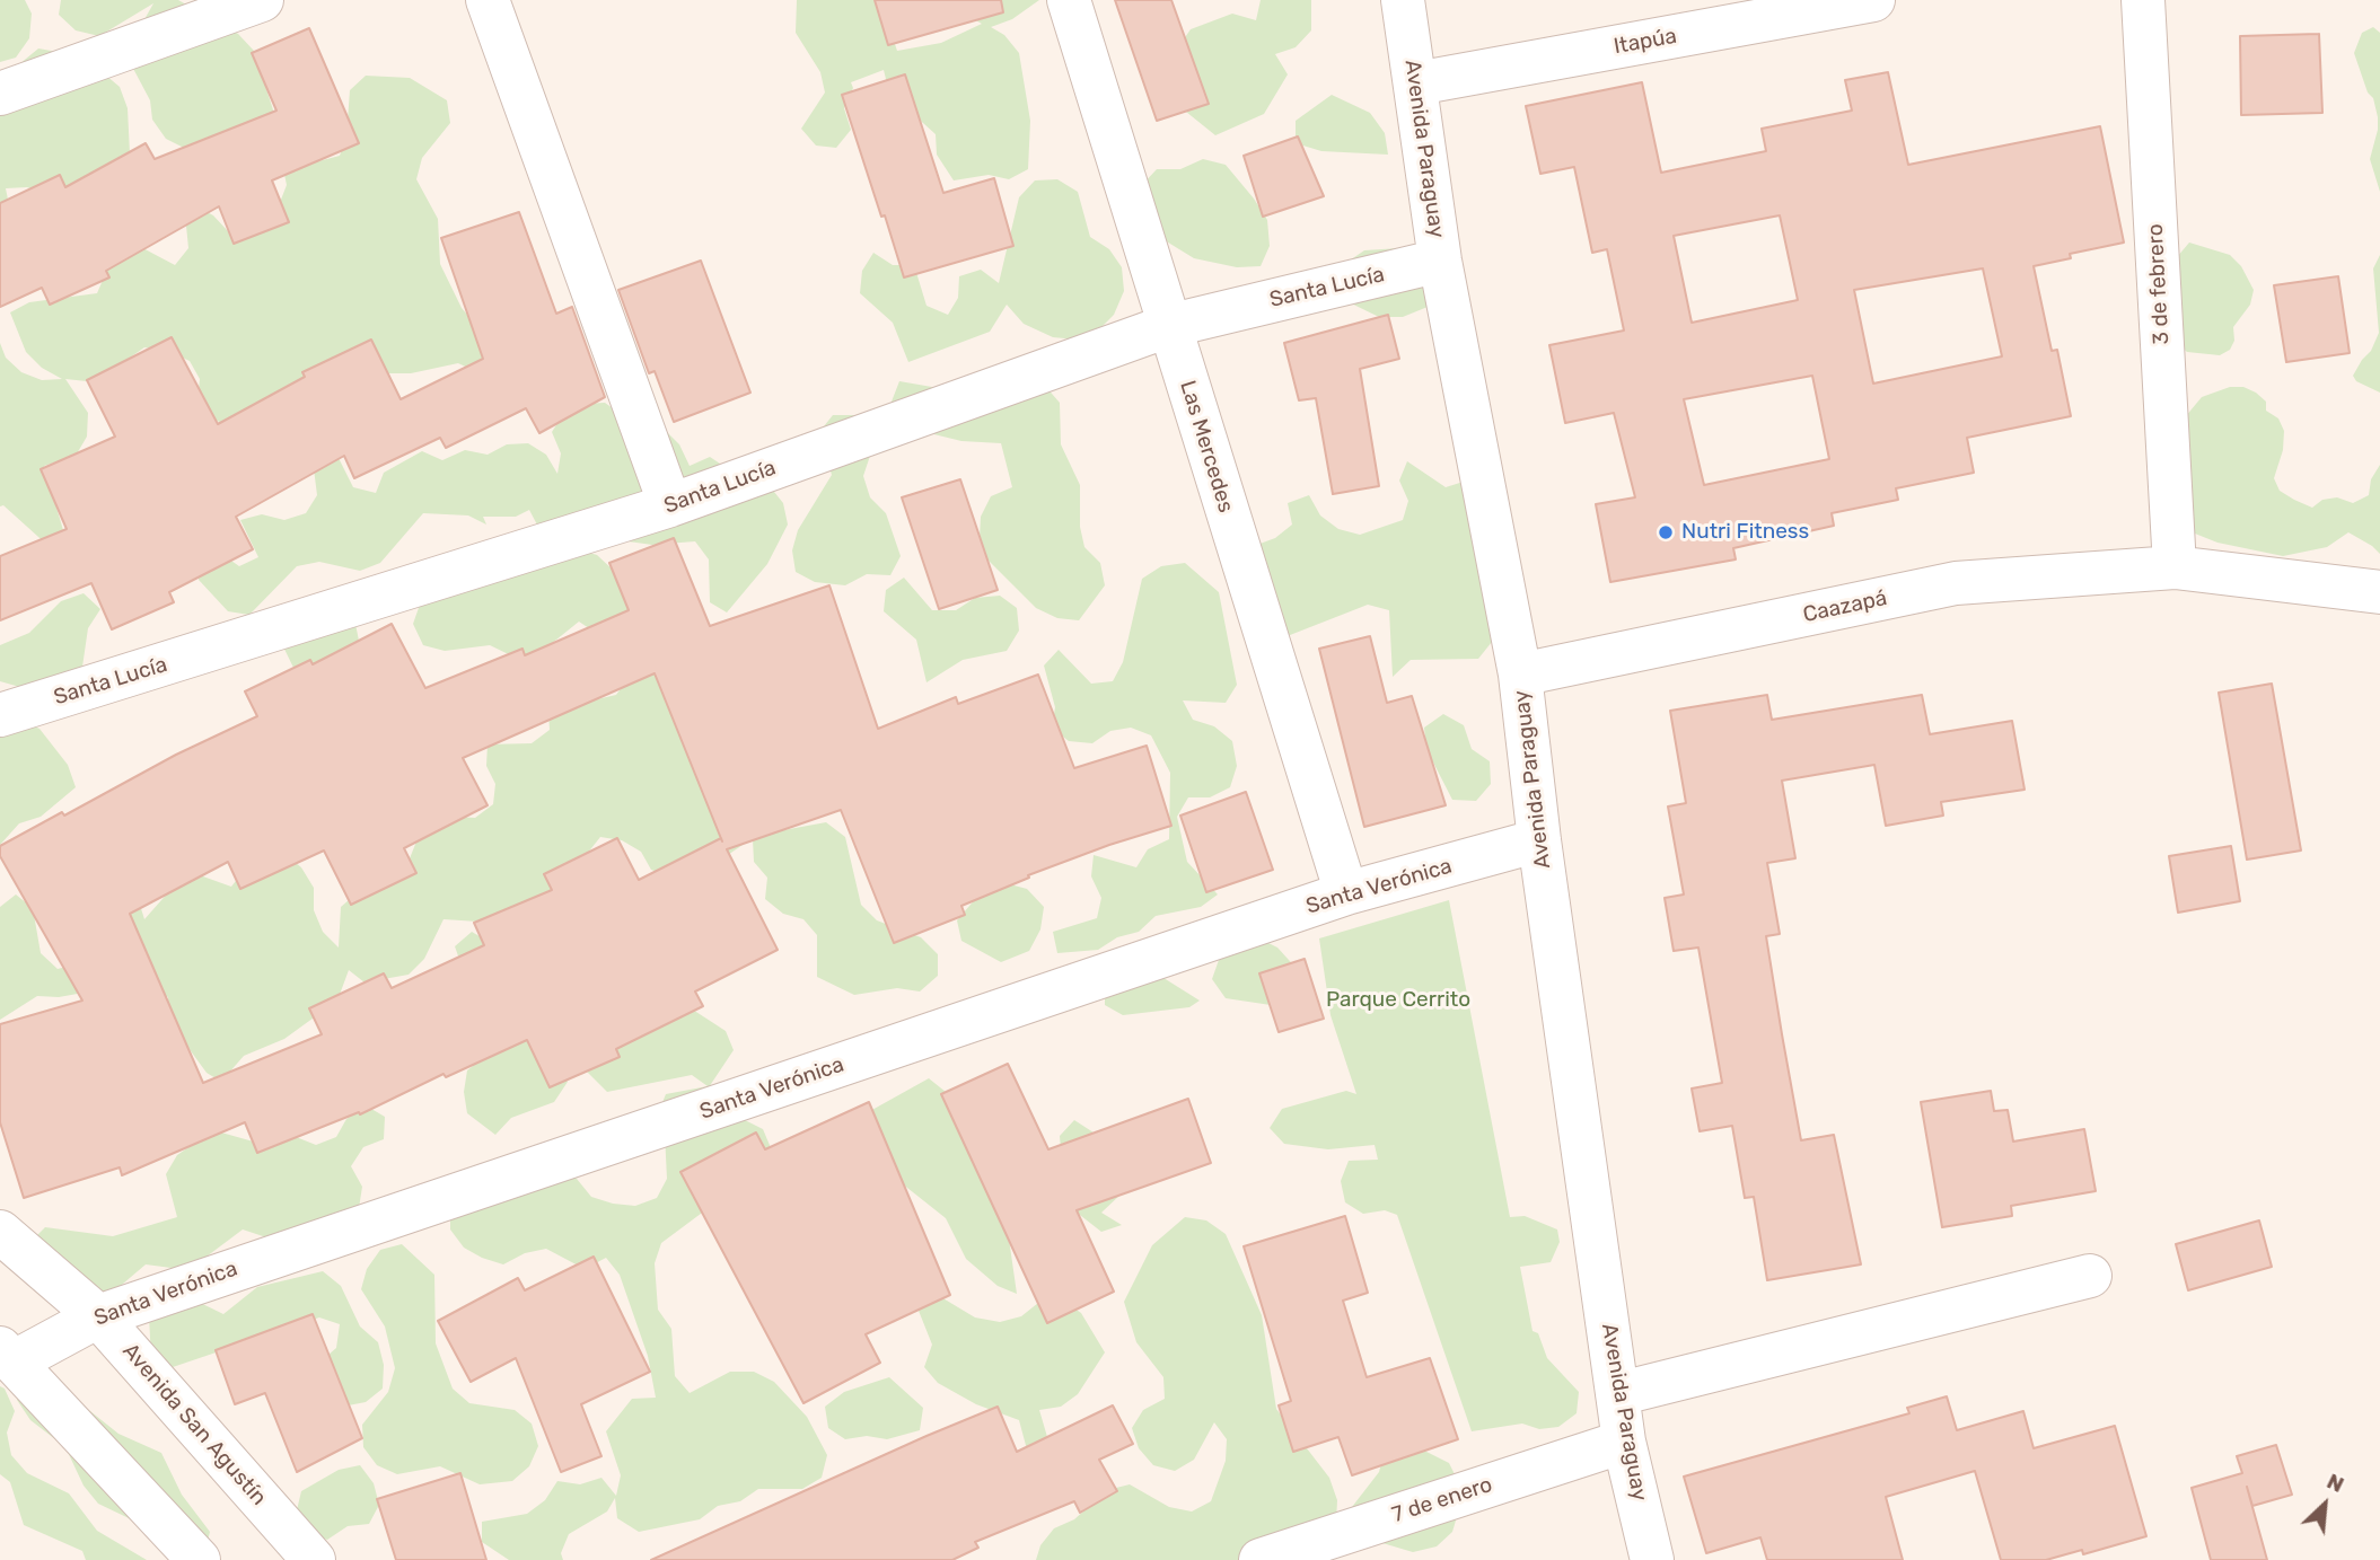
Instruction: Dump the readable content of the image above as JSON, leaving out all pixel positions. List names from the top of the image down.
{
  "streets": {
    "street": [
      "Itapúa",
      "Avenida Paraguay",
      "3 de febrero",
      "Santa Lucía",
      "Las Mercedes",
      "Caazapá",
      "Santa Verónica",
      "Avenida San Agustín",
      "7 de enero"
    ]
  },
  "crossings": [
    ["Itapúa", "Avenida Paraguay"],
    ["Avenida Paraguay", "Santa Lucía"],
    ["Avenida Paraguay", "Caazapá"],
    ["Avenida Paraguay", "Santa Verónica"],
    ["Avenida Paraguay", "7 de enero"],
    ["3 de febrero", "Caazapá"],
    ["Santa Lucía", "Las Mercedes"],
    ["Las Mercedes", "Santa Verónica"],
    ["Santa Verónica", "Avenida San Agustín"]
  ],
  "parks": ["Parque Cerrito"],
  "places": ["Nutri Fitness"],
  "north": "top right"
}
